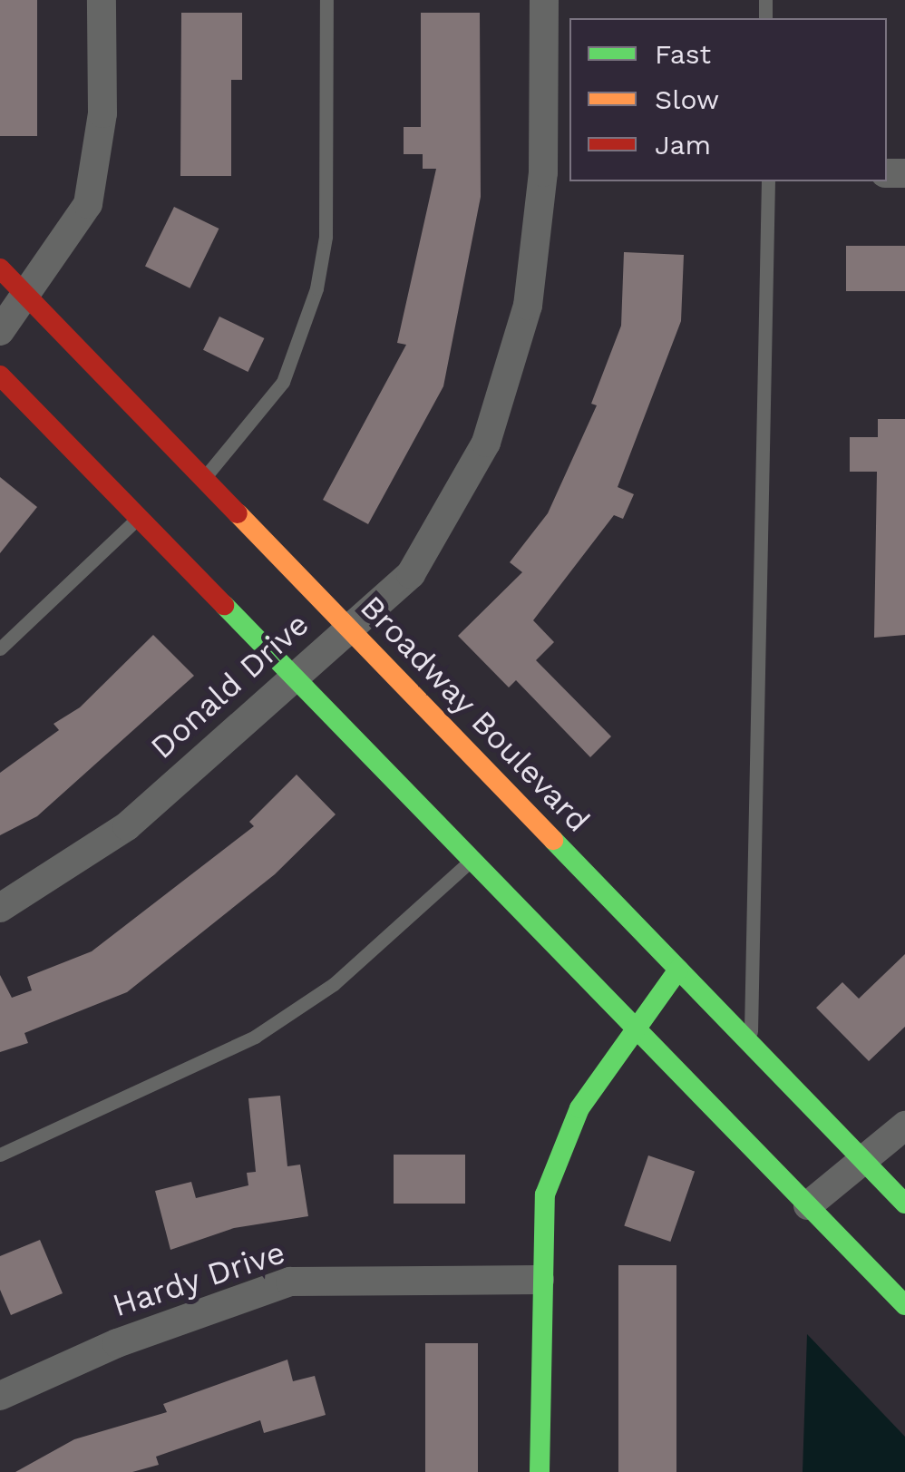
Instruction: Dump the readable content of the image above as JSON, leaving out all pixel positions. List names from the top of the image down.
{
  "streets": {
    "main road": ["Broadway Boulevard"],
    "street": ["Donald Drive", "Hardy Drive"]
  },
  "crossings": [
    ["Donald Drive", "Broadway Boulevard"]
  ],
  "legend": ["Fast", "Slow", "Jam"]
}
